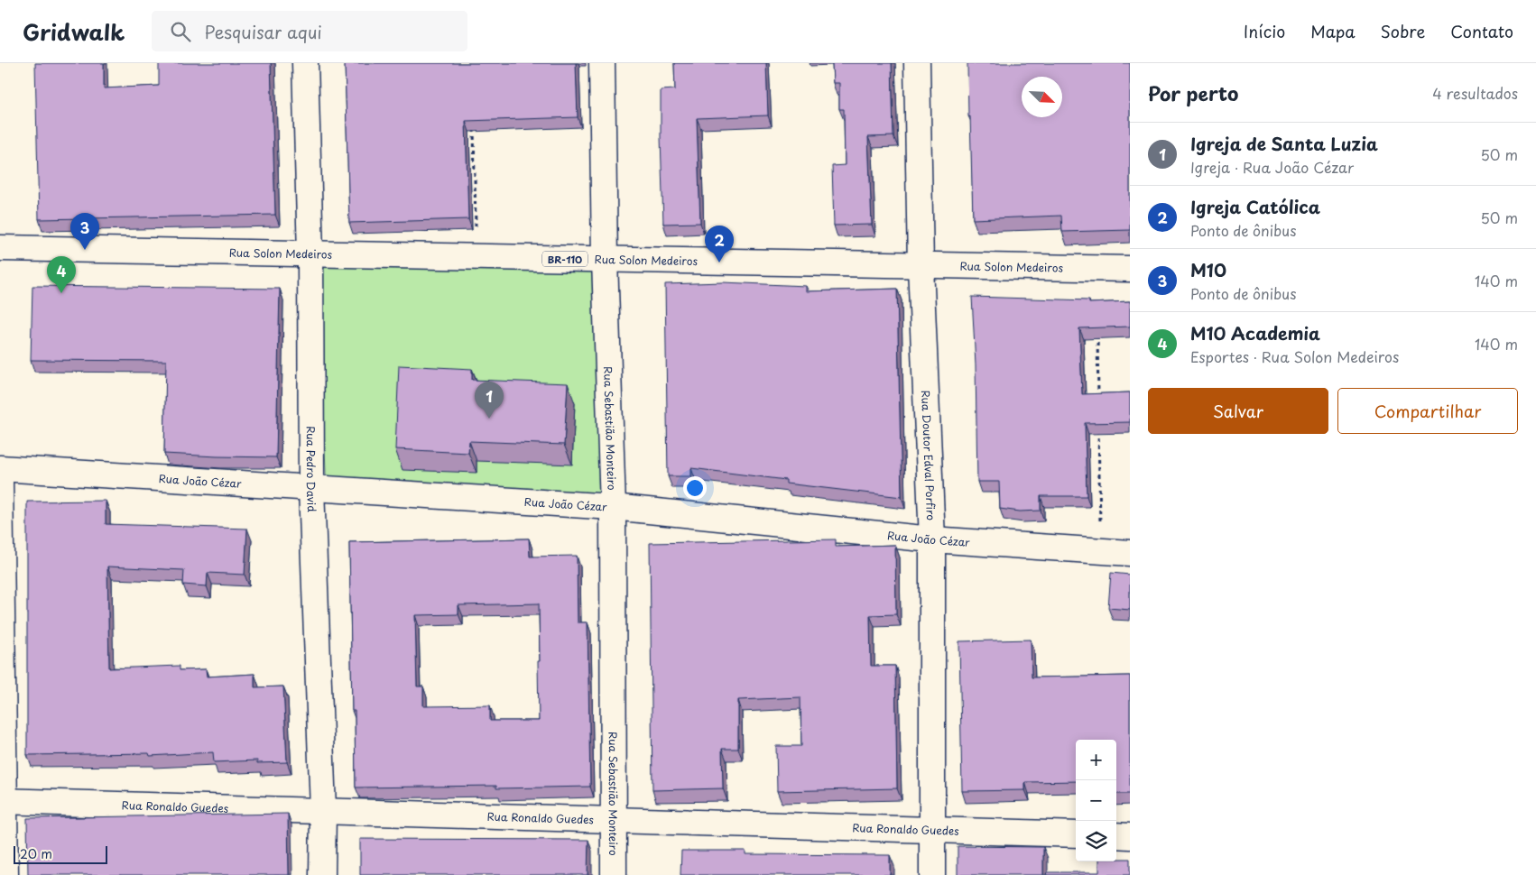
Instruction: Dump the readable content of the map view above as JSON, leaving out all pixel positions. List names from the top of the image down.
{
  "streets": {
    "street": [
      "Rua Solon Medeiros",
      "BR-110",
      "Rua Sebastião Monteiro",
      "Rua Doutor Edval Porfiro",
      "Rua Pedro David",
      "Rua João Cézar",
      "Rua Ronaldo Guedes"
    ]
  },
  "crossings": [
    ["Rua Solon Medeiros", "Rua Sebastião Monteiro"],
    ["Rua Solon Medeiros", "Rua Doutor Edval Porfiro"],
    ["Rua Solon Medeiros", "Rua Pedro David"],
    ["Rua Sebastião Monteiro", "Rua João Cézar"],
    ["Rua Sebastião Monteiro", "Rua Ronaldo Guedes"],
    ["Rua Doutor Edval Porfiro", "Rua João Cézar"],
    ["Rua Doutor Edval Porfiro", "Rua Ronaldo Guedes"],
    ["Rua Pedro David", "Rua João Cézar"],
    ["Rua Pedro David", "Rua Ronaldo Guedes"]
  ],
  "scale_bar": "20 m",
  "north": "bottom right",
  "page": {
    "header": "Gridwalk",
    "search": "Pesquisar aqui",
    "nav": [
      "Início",
      "Mapa",
      "Sobre",
      "Contato"
    ],
    "heading": ["Por perto", "4 resultados"],
    "list": [
      {
        "mark": "1",
        "name": "Igreja de Santa Luzia",
        "note": "Igreja · Rua João Cézar",
        "value": "50 m"
      },
      {
        "mark": "2",
        "name": "Igreja Católica",
        "note": "Ponto de ônibus",
        "value": "50 m"
      },
      {
        "mark": "3",
        "name": "M10",
        "note": "Ponto de ônibus",
        "value": "140 m"
      },
      {
        "mark": "4",
        "name": "M10 Academia",
        "note": "Esportes · Rua Solon Medeiros",
        "value": "140 m"
      }
    ],
    "pins": [
      "3",
      "2",
      "4",
      "1"
    ],
    "buttons": ["Salvar", "Compartilhar"],
    "map_buttons": ["+", "−"],
    "scale": "20 m"
  }
}
